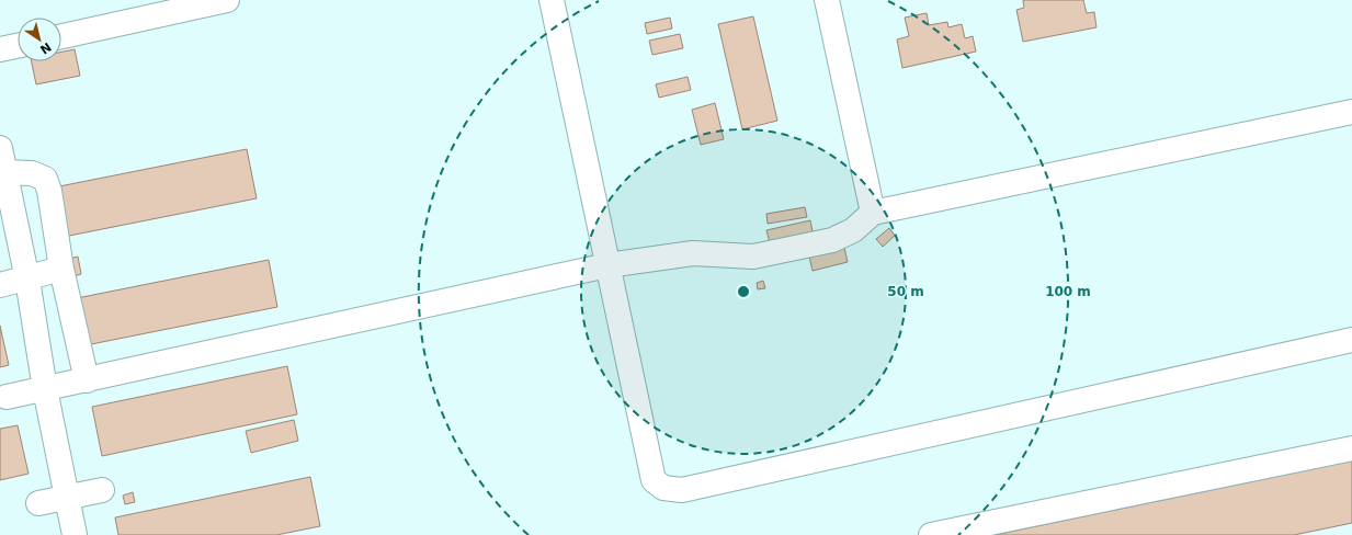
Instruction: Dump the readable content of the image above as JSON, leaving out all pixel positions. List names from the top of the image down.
{
  "north": "bottom right",
  "rings": ["50 m", "100 m"]
}
